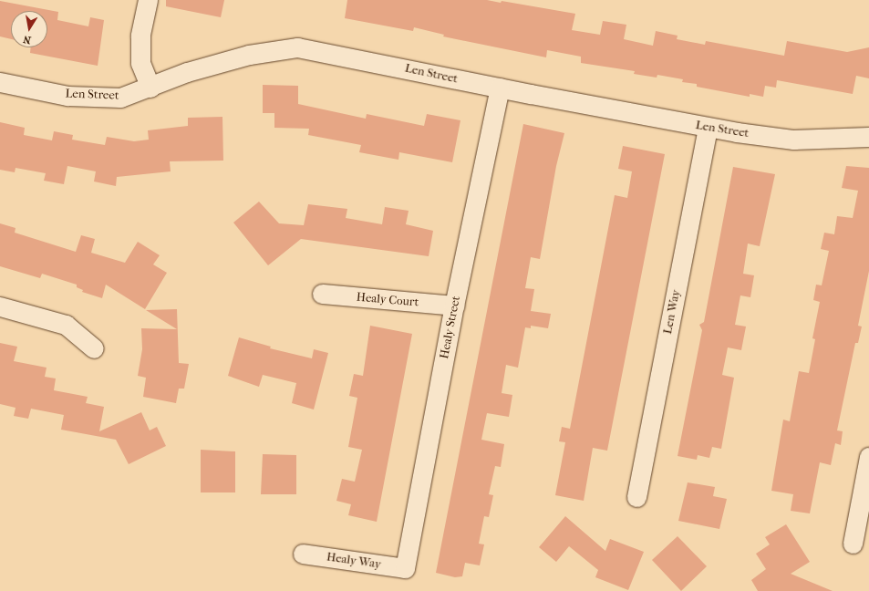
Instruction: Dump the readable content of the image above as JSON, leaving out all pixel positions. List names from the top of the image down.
{
  "streets": {
    "street": [
      "Len Street",
      "Healy Court",
      "Len Way",
      "Healy Street",
      "Healy Way"
    ]
  },
  "crossings": [
    ["Len Street", "Len Way"],
    ["Len Street", "Healy Street"],
    ["Healy Court", "Healy Street"],
    ["Healy Street", "Healy Way"]
  ],
  "north": "bottom"
}
